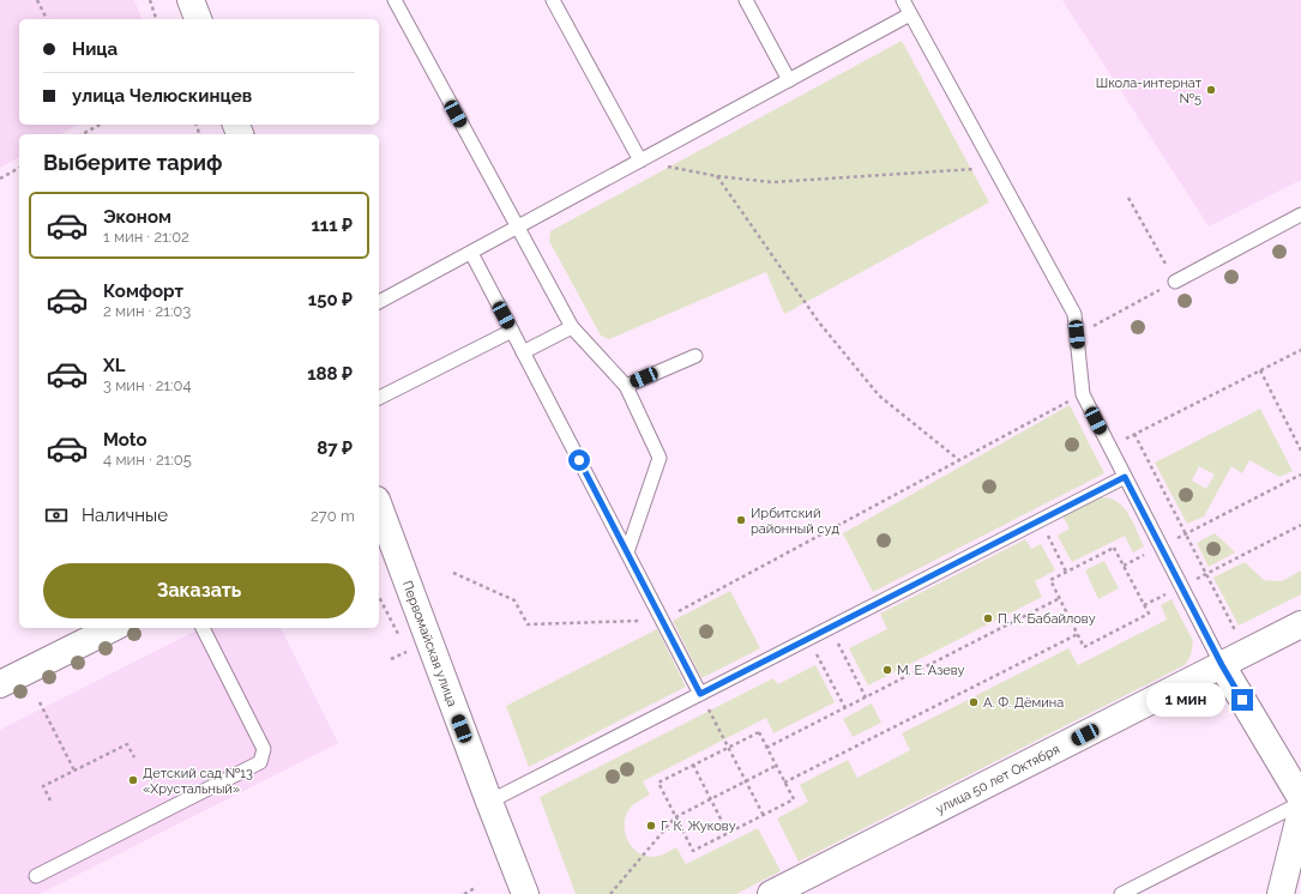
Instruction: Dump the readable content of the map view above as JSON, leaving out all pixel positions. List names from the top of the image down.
{
  "streets": {
    "street": ["Первомайская улица", "улица 50 лет Октября"]
  },
  "places": [
    "Школа-интернат №5",
    "Ирбитский районный суд",
    "П. К. Бабайлову",
    "М. Е. Азеву",
    "А. Ф. Дёмина",
    "Детский сад №13 «Хрустальный»",
    "Г. К. Жукову"
  ],
  "page": {
    "banner": ["Ница", "улица Челюскинцев"],
    "heading": "Выберите тариф",
    "list": [
      {
        "name": "Эконом",
        "note": "1 мин · 21:02",
        "value": "111 ₽"
      },
      {
        "name": "Комфорт",
        "note": "2 мин · 21:03",
        "value": "150 ₽"
      },
      {
        "name": "XL",
        "note": "3 мин · 21:04",
        "value": "188 ₽"
      },
      {
        "name": "Moto",
        "note": "4 мин · 21:05",
        "value": "87 ₽"
      }
    ],
    "pay": ["Наличные", "270 m"],
    "buttons": "Заказать",
    "bubble": "1 мин"
  }
}
